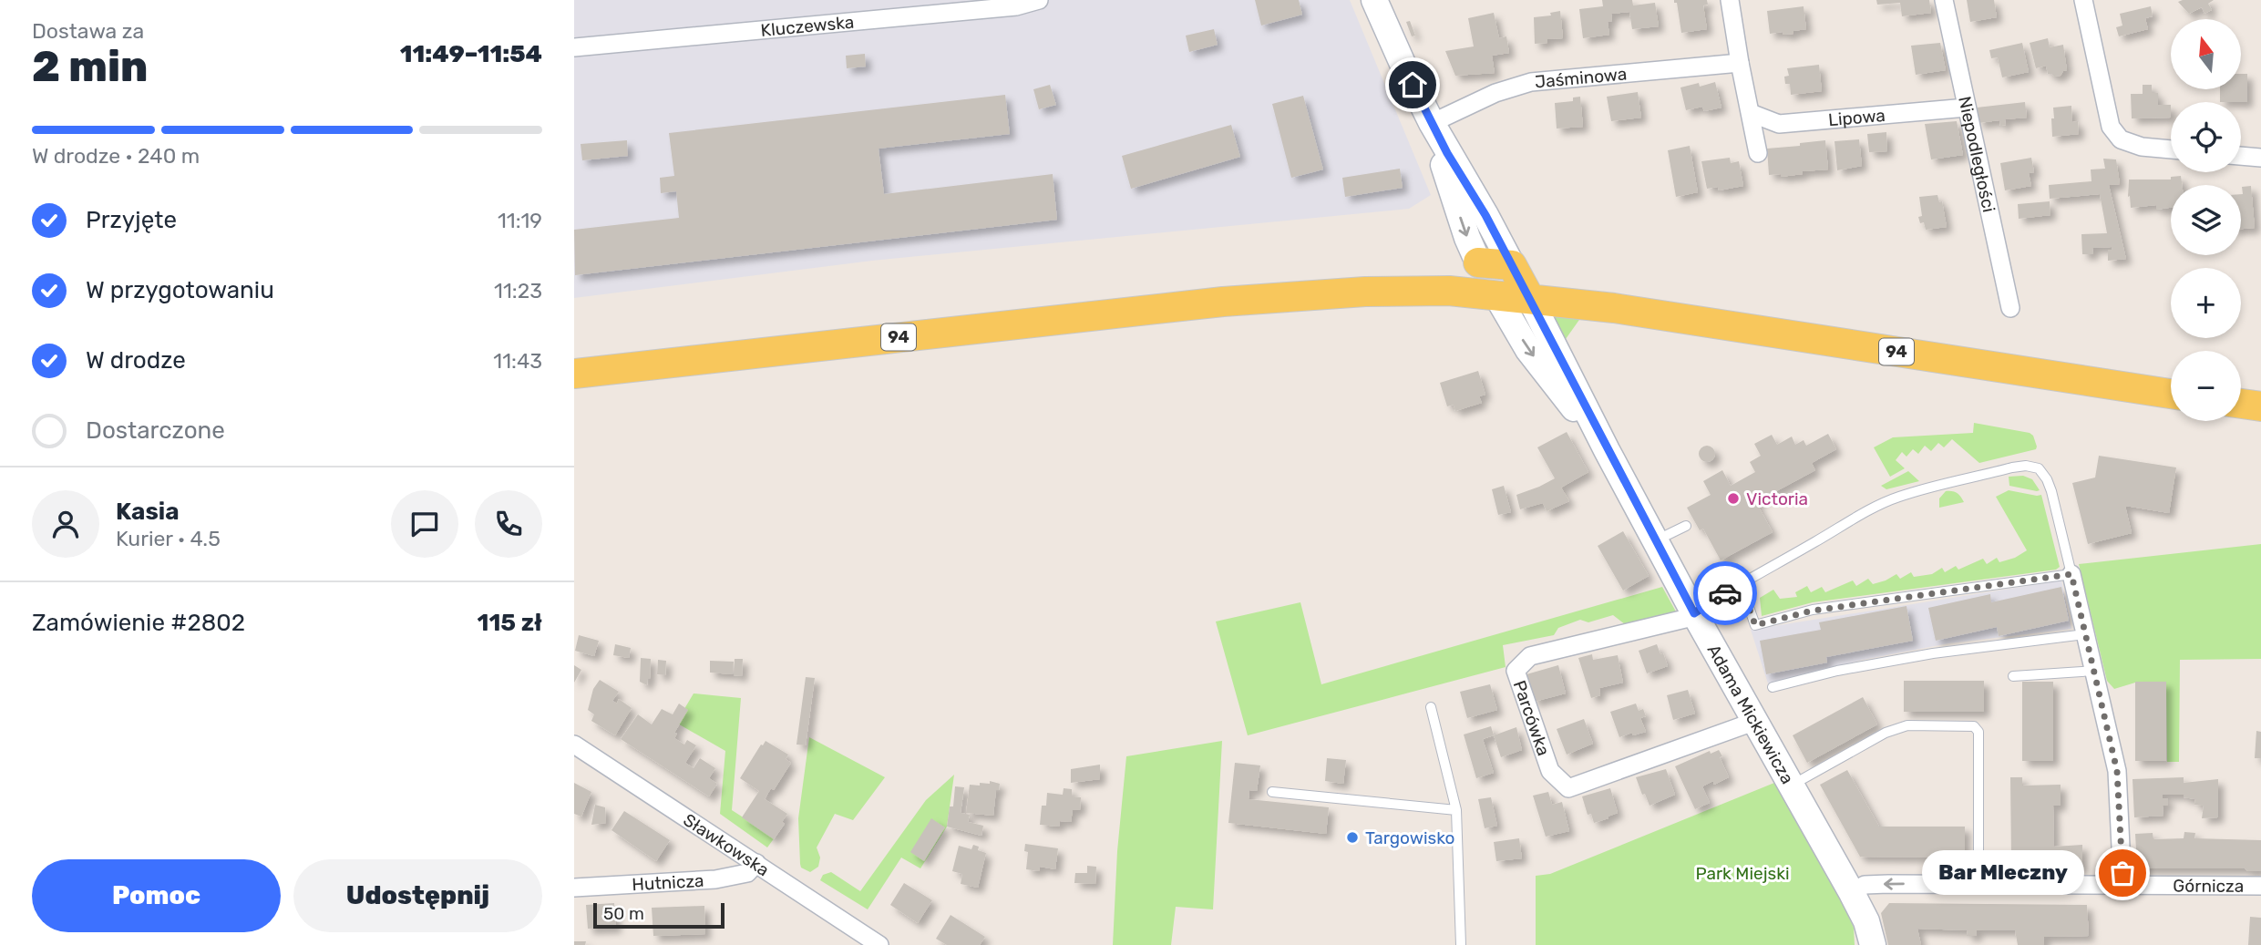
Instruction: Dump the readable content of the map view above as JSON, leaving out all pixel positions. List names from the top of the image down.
{
  "streets": {
    "main road": ["94"],
    "street": [
      "Kluczewska",
      "Jaśminowa",
      "Lipowa",
      "Niepodległości",
      "Adama Mickiewicza",
      "Parcówka",
      "Sławkowska",
      "Hutnicza",
      "Górnicza"
    ]
  },
  "crossings": [
    ["Lipowa", "Niepodległości"],
    ["94", "Adama Mickiewicza"],
    ["Adama Mickiewicza", "Parcówka"],
    ["Adama Mickiewicza", "Górnicza"],
    ["Sławkowska", "Hutnicza"]
  ],
  "parks": ["Park Miejski"],
  "places": ["Victoria", "Targowisko", "Bar Mleczny"],
  "scale_bar": "50 m",
  "north": "top",
  "page": {
    "heading": ["2 min", "Dostawa za", "11:49–11:54"],
    "panel": [
      "Kasia",
      "Kurier · 4.5",
      "Zamówienie #2802",
      "115 zł"
    ],
    "map_buttons": ["+", "−"],
    "bar": "W drodze · 240 m",
    "list": [
      ["Przyjęte", "11:19"],
      ["W przygotowaniu", "11:23"],
      ["W drodze", "11:43"],
      "Dostarczone"
    ],
    "buttons": ["Pomoc", "Udostępnij"],
    "bubble": "Bar Mleczny",
    "scale": "50 m"
  }
}
